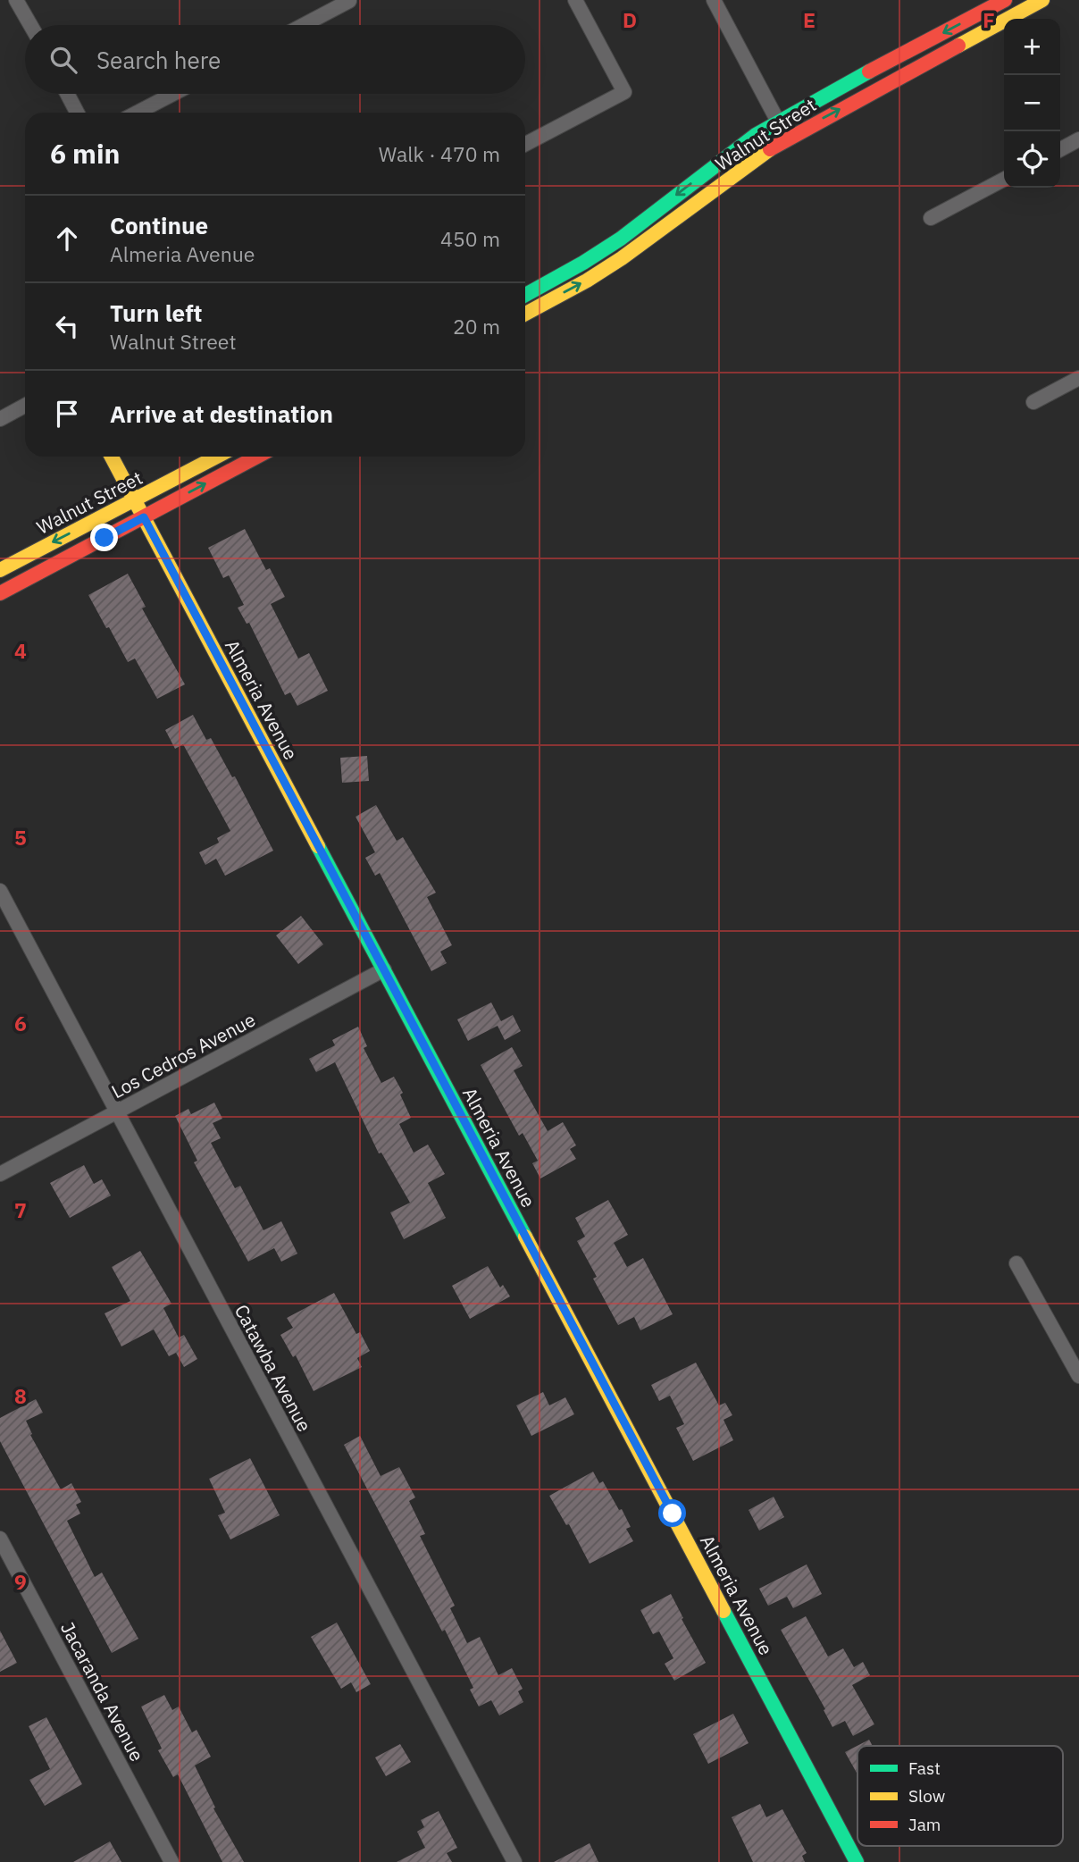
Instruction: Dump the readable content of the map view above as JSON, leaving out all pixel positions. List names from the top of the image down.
{
  "streets": {
    "street": [
      "Walnut Street",
      "Almeria Avenue",
      "Los Cedros Avenue",
      "Catawba Avenue",
      "Jacaranda Avenue"
    ]
  },
  "crossings": [
    ["Walnut Street", "Almeria Avenue"],
    ["Almeria Avenue", "Los Cedros Avenue"],
    ["Los Cedros Avenue", "Catawba Avenue"]
  ],
  "legend": ["Fast", "Slow", "Jam"],
  "page": {
    "map_buttons": ["+", "−"],
    "search": "Search here",
    "heading": ["6 min", "Walk · 470 m"],
    "list": [
      ["Continue", "Almeria Avenue", "450 m"],
      ["Turn left", "Walnut Street", "20 m"],
      "Arrive at destination"
    ]
  },
  "grid": {
    "columns": ["D", "E", "F"],
    "rows": [
      "4",
      "5",
      "6",
      "7",
      "8",
      "9"
    ]
  }
}
